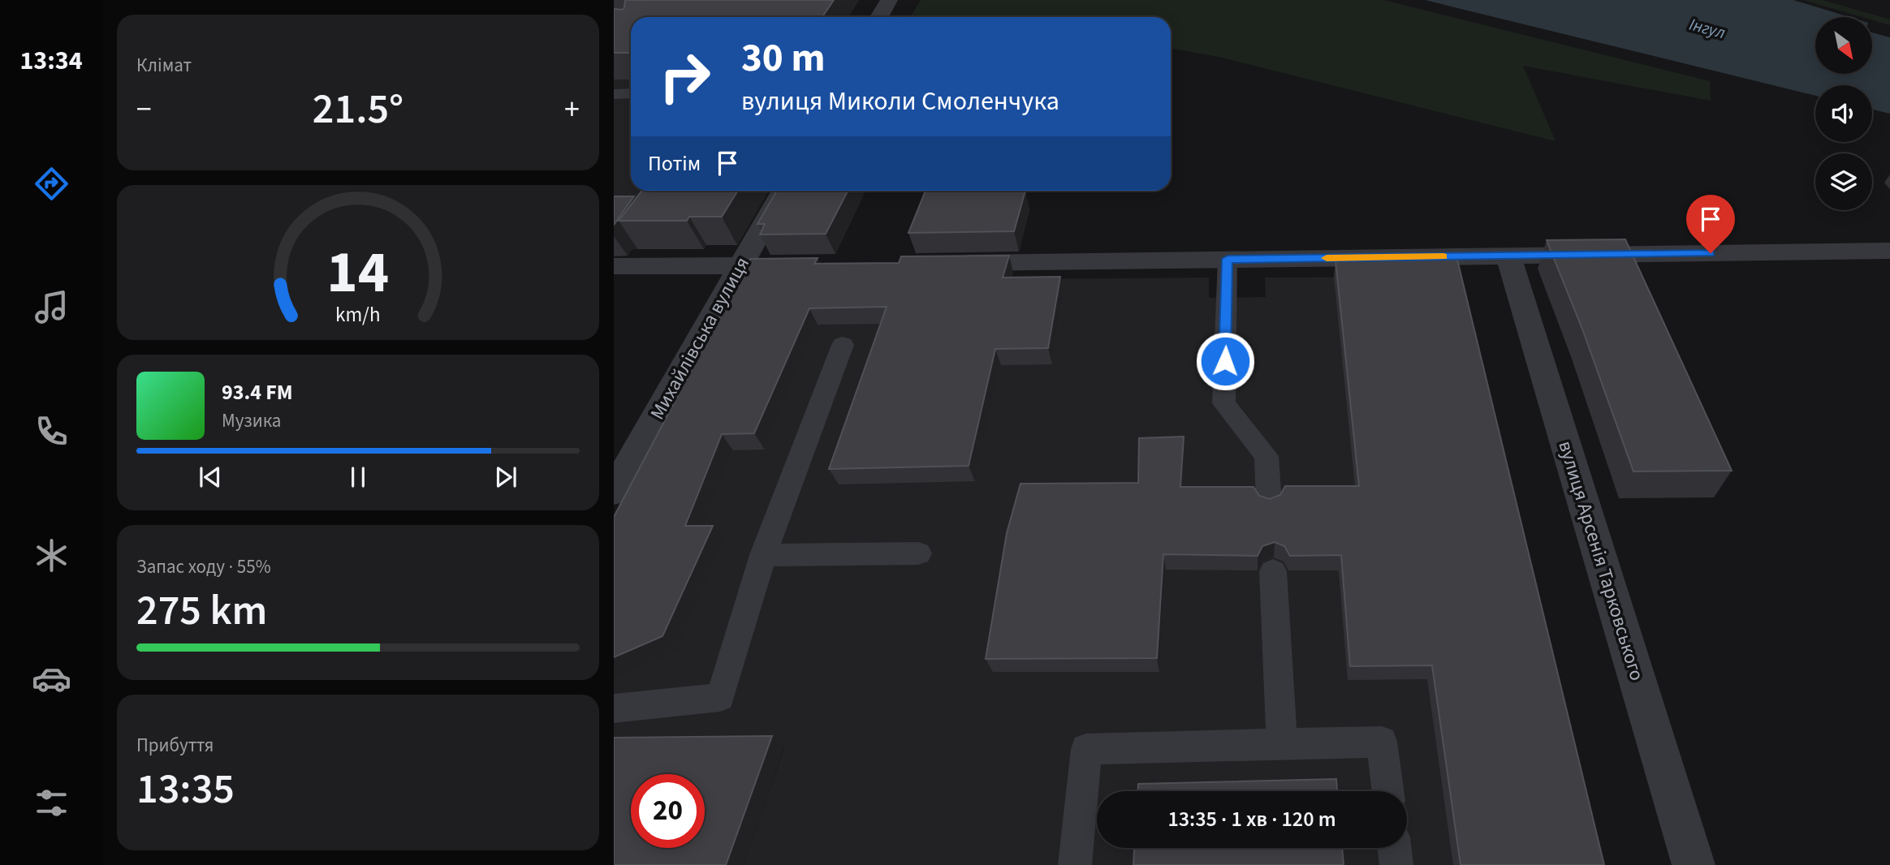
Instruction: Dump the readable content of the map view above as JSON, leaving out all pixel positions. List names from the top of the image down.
{
  "streets": {
    "street": ["Михайлівська вулиця", "вулиця Арсенія Тарковського"]
  },
  "water": ["Інгул"],
  "north": "bottom right",
  "page": {
    "tabs": "13:34",
    "tile": [
      "Клімат",
      ["Запас ходу · 55%", "275 km"],
      ["Прибуття", "13:35"]
    ],
    "turn": ["30 m", "вулиця Миколи Смоленчука"],
    "heat": ["−", "21.5°", "+"],
    "then": "Потім",
    "song": ["93.4 FM", "Музика"],
    "limit": "20",
    "trip": "13:35 · 1 хв · 120 m",
    "gauge": ["14", "km/h"]
  }
}
